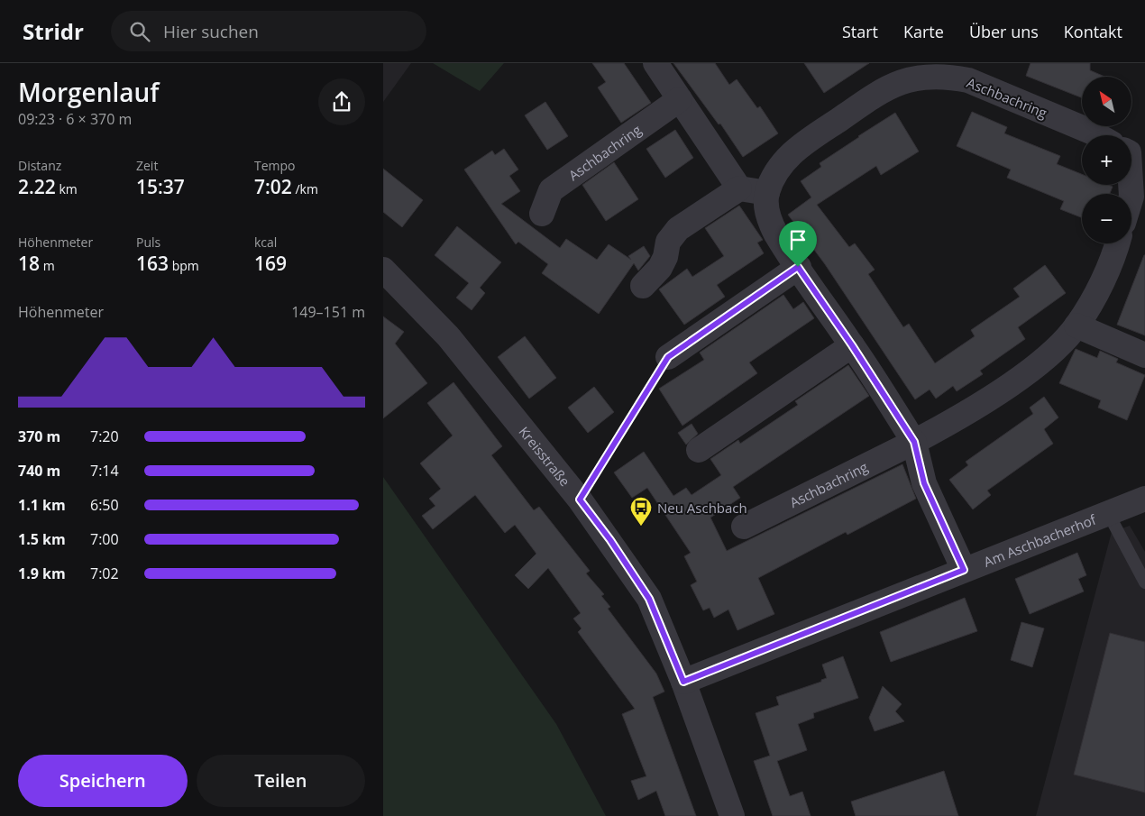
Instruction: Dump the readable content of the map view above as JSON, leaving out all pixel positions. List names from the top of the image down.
{
  "streets": {
    "street": ["Aschbachring", "Kreisstraße", "Am Aschbacherhof"]
  },
  "crossings": [
    ["Aschbachring", "Am Aschbacherhof"],
    ["Kreisstraße", "Am Aschbacherhof"]
  ],
  "places": {
    "bus stop": ["Neu Aschbach"]
  },
  "north": "top left",
  "page": {
    "header": "Stridr",
    "search": "Hier suchen",
    "nav": [
      "Start",
      "Karte",
      "Über uns",
      "Kontakt"
    ],
    "heading": ["Morgenlauf", "09:23 · 6 × 370 m"],
    "map_buttons": ["+", "−"],
    "stats": [
      ["Distanz", "2.22 km"],
      ["Zeit", "15:37"],
      ["Tempo", "7:02 /km"],
      ["Höhenmeter", "18 m"],
      ["Puls", "163 bpm"],
      ["kcal", "169"]
    ],
    "chart": ["Höhenmeter", "149–151 m"],
    "list": [
      {
        "name": "370 m",
        "note": "7:20"
      },
      {
        "name": "740 m",
        "note": "7:14"
      },
      {
        "name": "1.1 km",
        "note": "6:50"
      },
      {
        "name": "1.5 km",
        "note": "7:00"
      },
      {
        "name": "1.9 km",
        "note": "7:02"
      }
    ],
    "buttons": ["Speichern", "Teilen"]
  }
}
